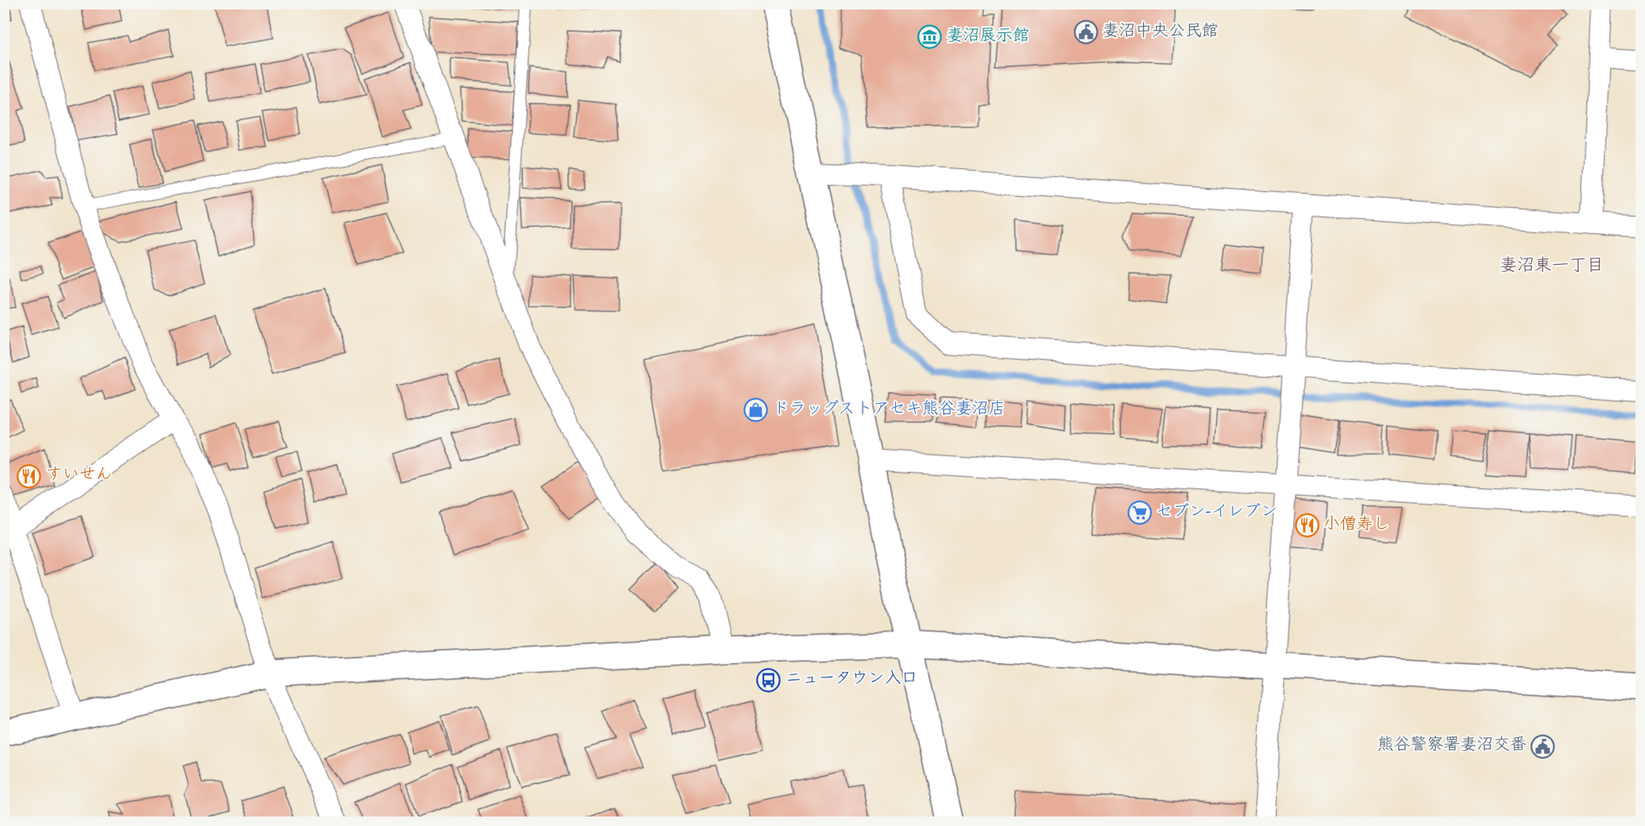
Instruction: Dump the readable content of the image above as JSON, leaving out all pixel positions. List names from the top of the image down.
{
  "districts": ["妻沼東一丁目"],
  "places": {
    "public building": ["妻沼中央公民館", "熊谷警察署妻沼交番"],
    "museum": ["妻沼展示館"],
    "shop": ["ドラッグストアセキ熊谷妻沼店"],
    "restaurant": ["すいせん", "小僧寿し"],
    "supermarket": ["セブン-イレブン"],
    "bus stop": ["ニュータウン入口"]
  }
}
